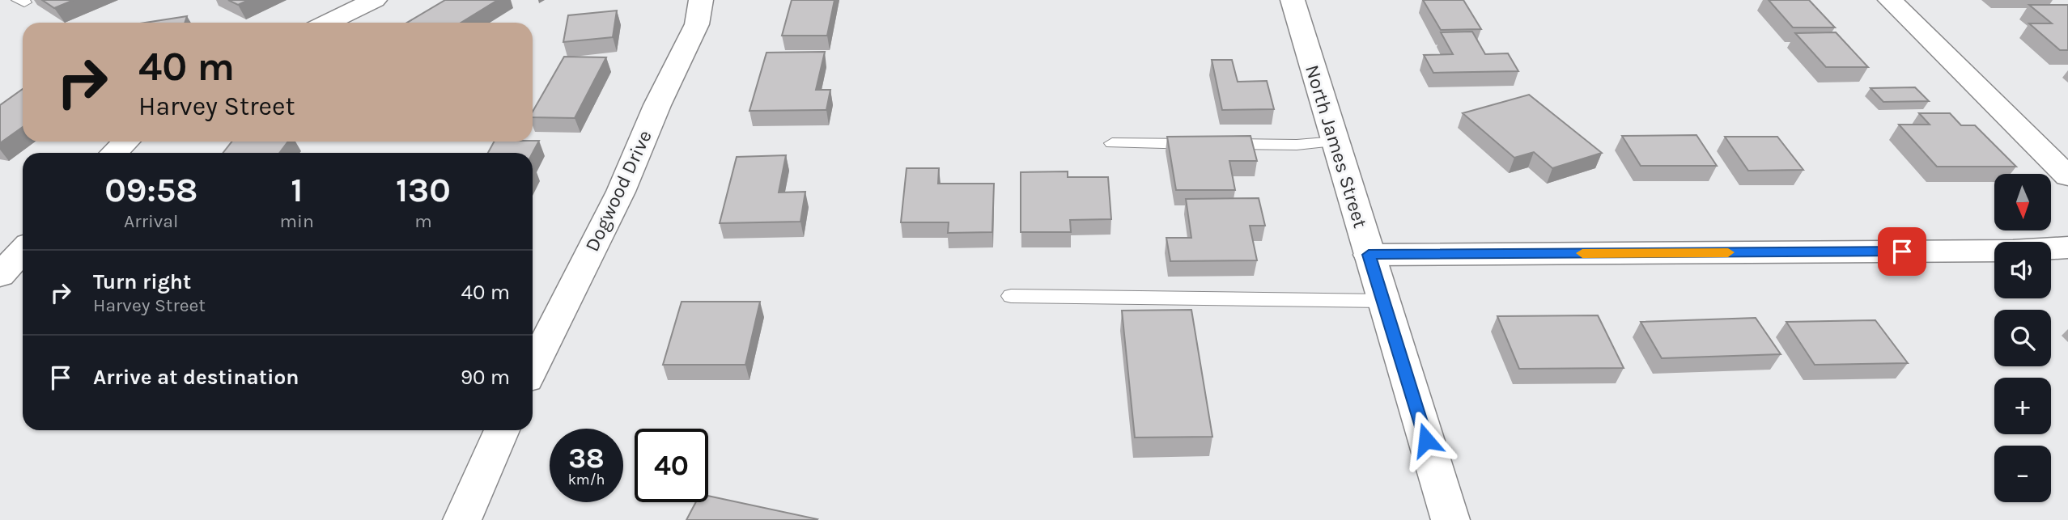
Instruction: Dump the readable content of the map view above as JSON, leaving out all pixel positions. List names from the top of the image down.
{
  "streets": {
    "street": ["North James Street", "Dogwood Drive"]
  },
  "north": "bottom",
  "page": {
    "turn": ["40 m", "Harvey Street"],
    "eta": [
      "09:58",
      "Arrival",
      "1",
      "min",
      "130",
      "m"
    ],
    "map_buttons": ["+", "−"],
    "list": [
      {
        "name": "Turn right",
        "note": "Harvey Street",
        "value": "40 m"
      },
      {
        "name": "Arrive at destination",
        "value": "90 m"
      }
    ],
    "speed": "38 km/h",
    "limit": "40"
  }
}
